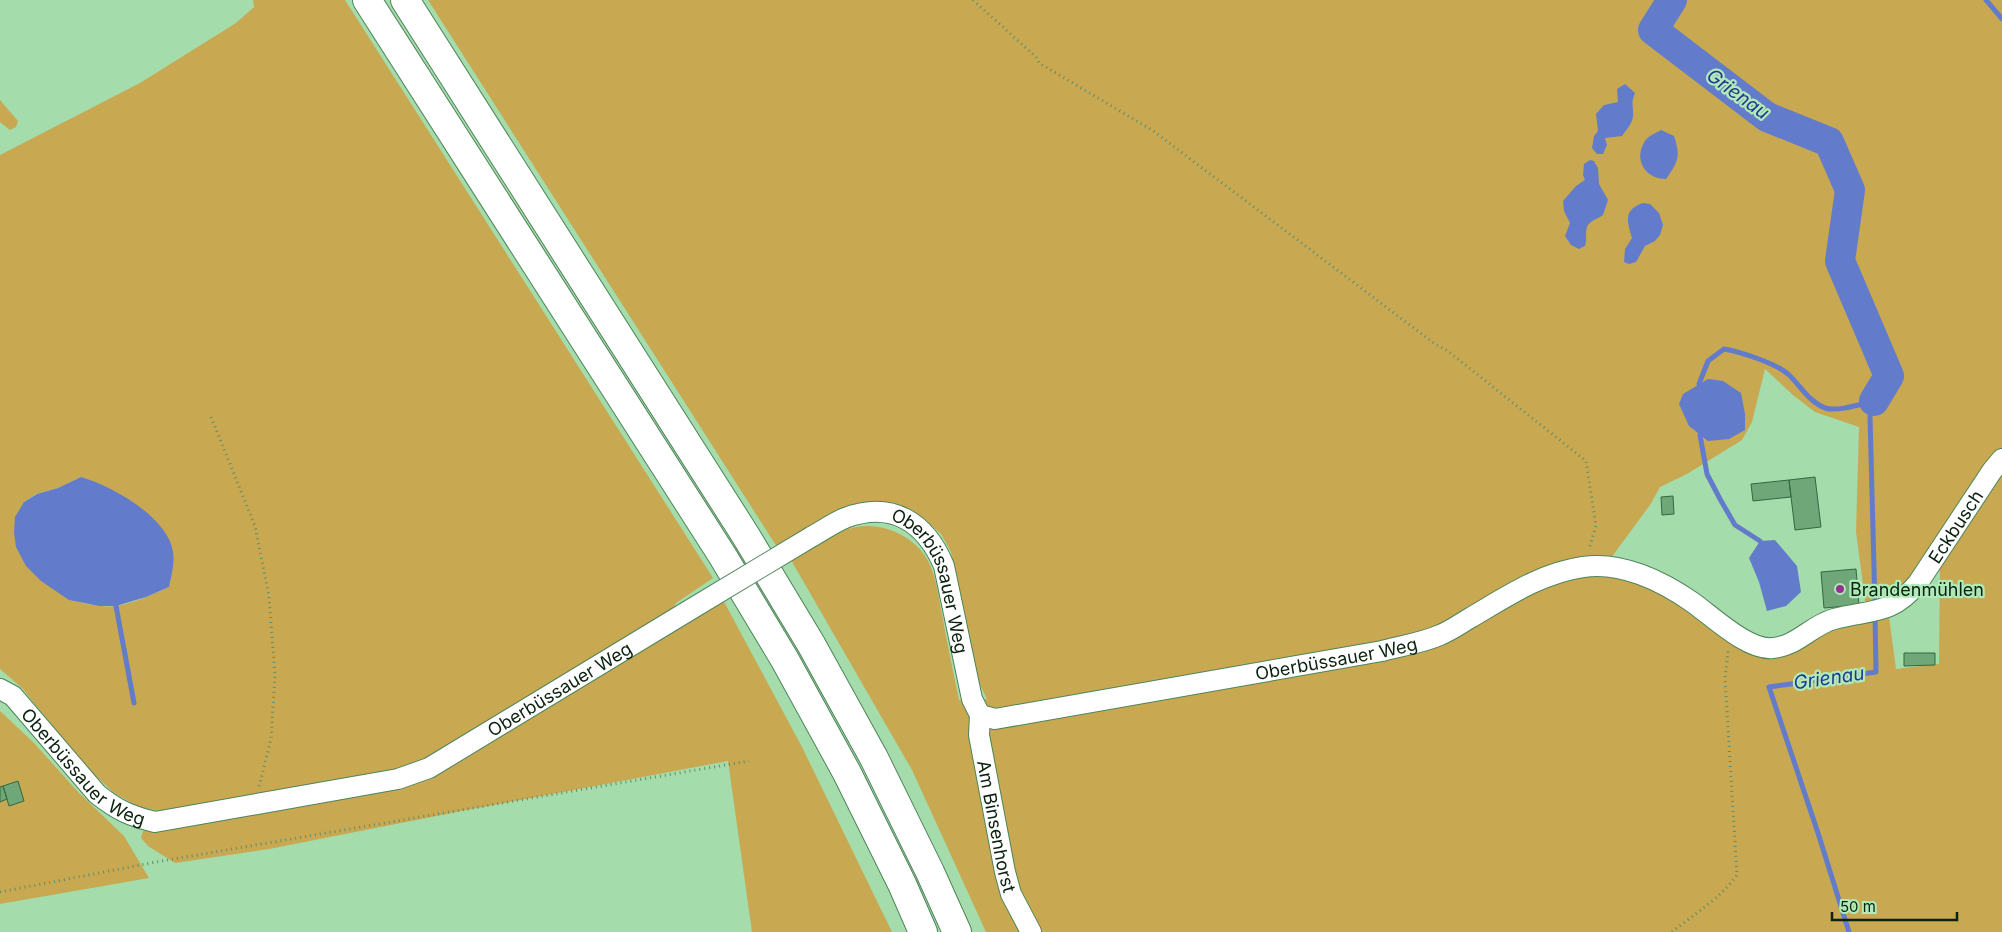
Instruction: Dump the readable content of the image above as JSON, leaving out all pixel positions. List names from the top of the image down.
{
  "streets": {
    "street": ["Eckbusch", "Oberbüssauer Weg", "Am Binsenhorst"]
  },
  "crossings": [
    ["Eckbusch", "Oberbüssauer Weg"],
    ["Oberbüssauer Weg", "Am Binsenhorst"]
  ],
  "water": ["Grienau"],
  "places": ["Brandenmühlen"],
  "scale_bar": "50 m"
}
